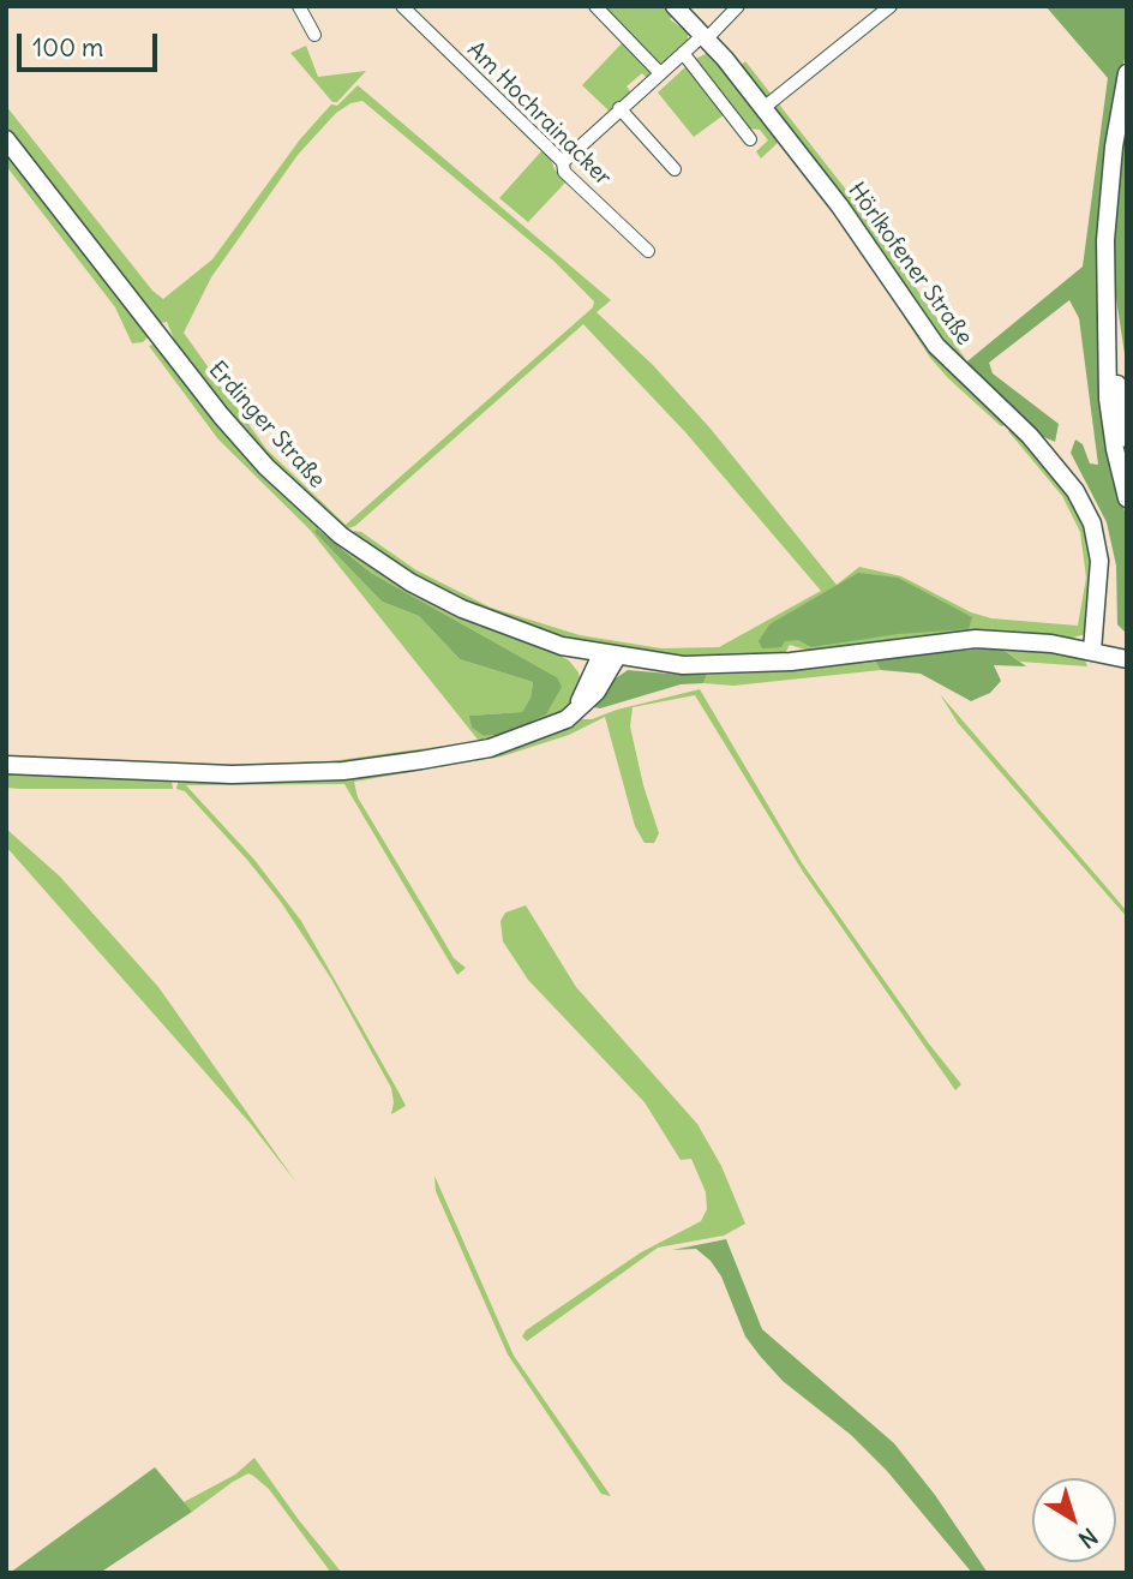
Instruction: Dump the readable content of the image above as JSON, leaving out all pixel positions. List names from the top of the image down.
{
  "streets": {
    "main road": ["Hörlkofener Straße", "Erdinger Straße"],
    "street": ["Am Hochrainacker"]
  },
  "crossings": [
    ["Hörlkofener Straße", "Erdinger Straße"]
  ],
  "scale_bar": "100 m",
  "north": "bottom right"
}
